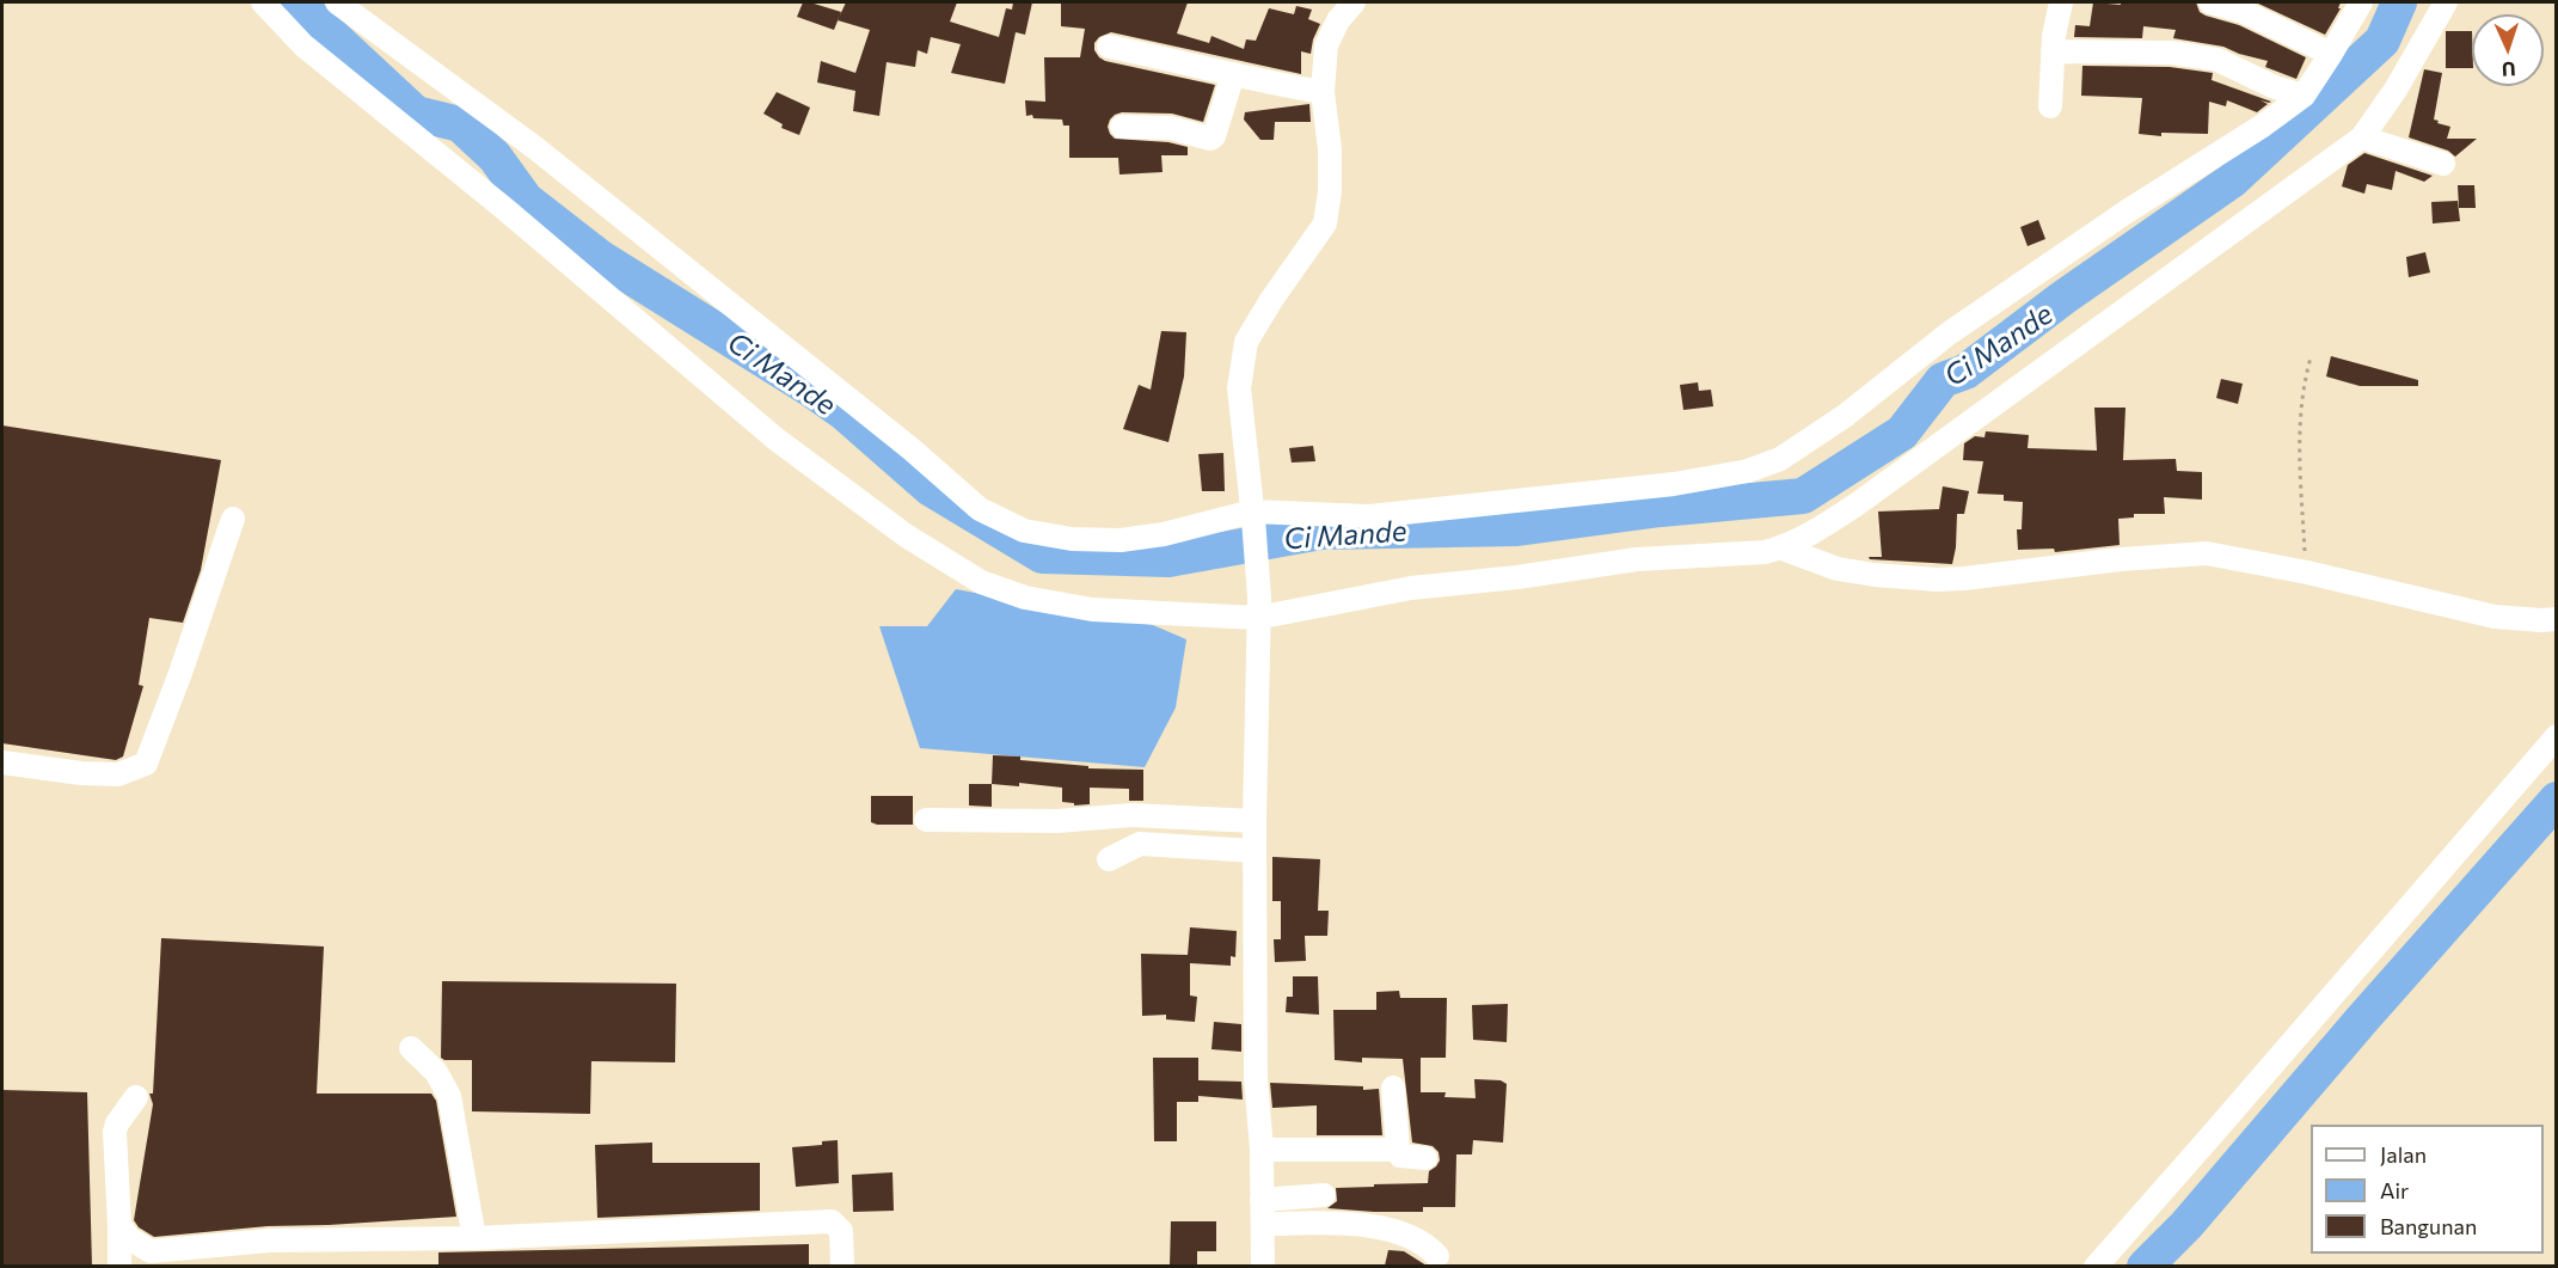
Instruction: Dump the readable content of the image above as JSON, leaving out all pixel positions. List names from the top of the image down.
{
  "water": ["Ci Mande"],
  "legend": ["Jalan", "Air", "Bangunan"],
  "north": "bottom"
}
